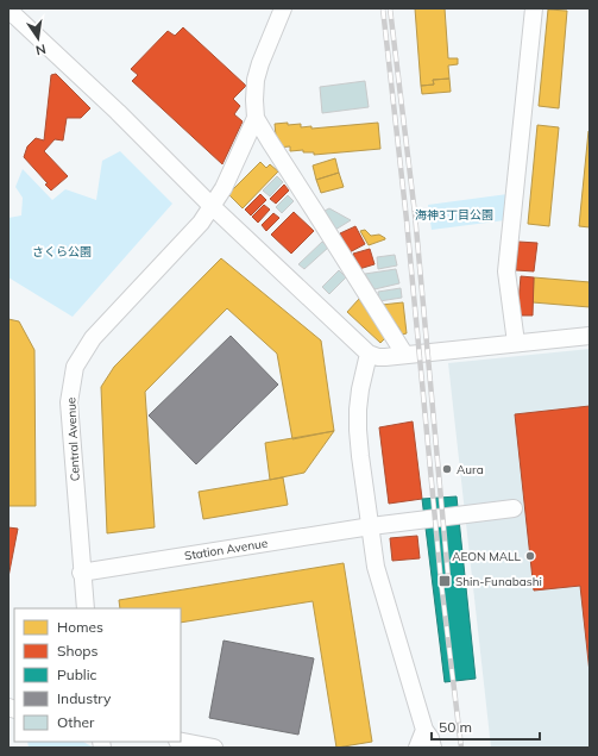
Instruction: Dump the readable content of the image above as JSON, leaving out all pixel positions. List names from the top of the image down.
{
  "streets": {
    "street": ["Central Avenue", "Station Avenue"]
  },
  "crossings": [
    ["Central Avenue", "Station Avenue"]
  ],
  "parks": ["海神3丁目公園", "さくら公園"],
  "places": {
    "other": ["Aura", "AEON MALL"],
    "transit": ["Shin-Funabashi"]
  },
  "legend": [
    "Homes",
    "Shops",
    "Public",
    "Industry",
    "Other"
  ],
  "scale_bar": "50 m",
  "north": "bottom"
}
